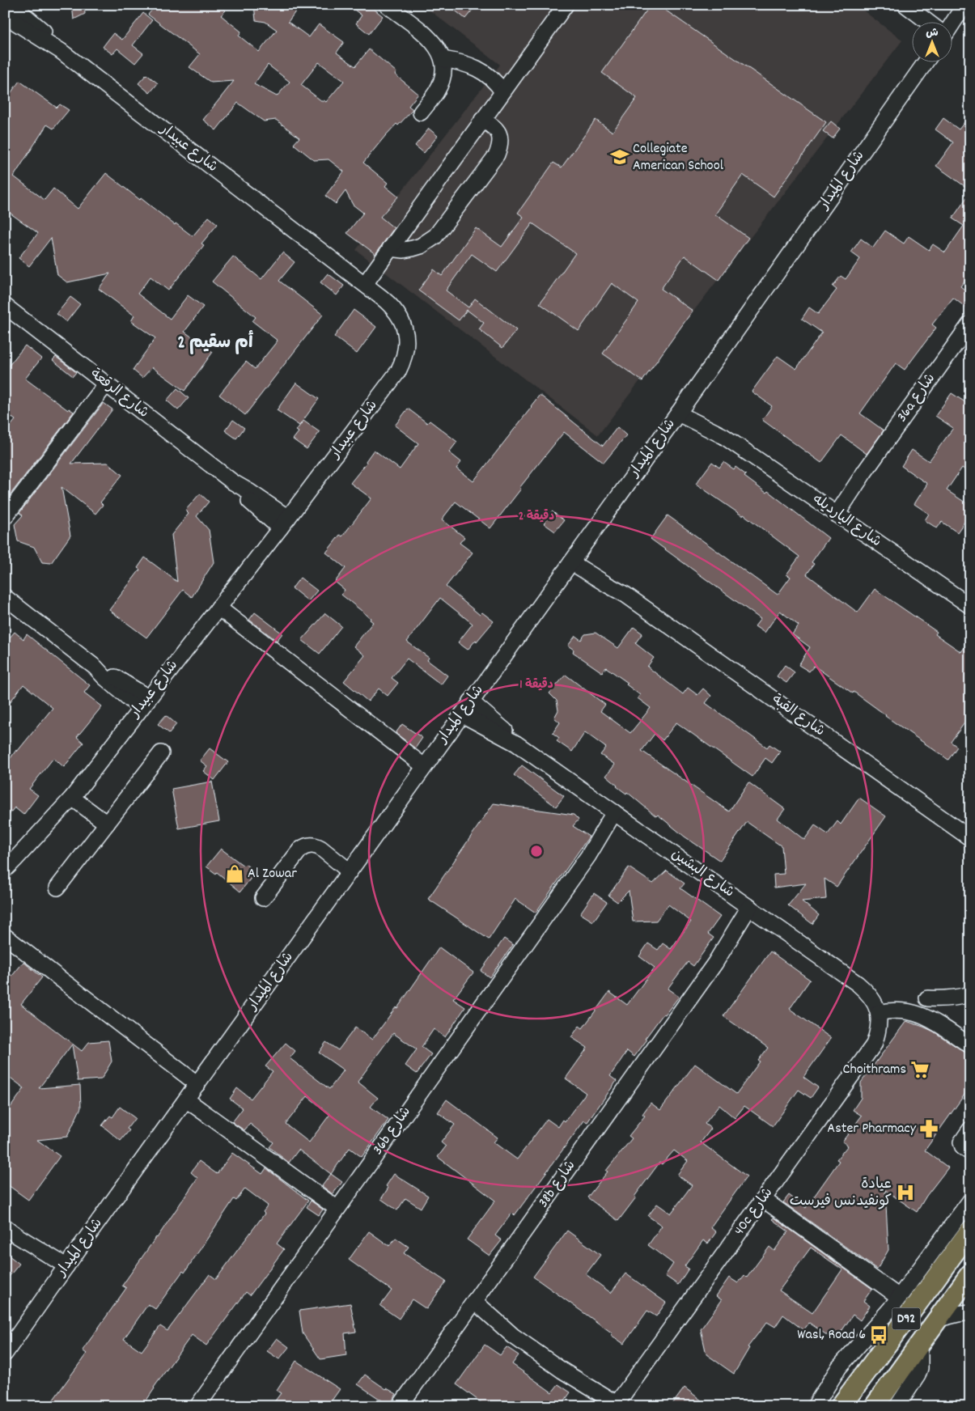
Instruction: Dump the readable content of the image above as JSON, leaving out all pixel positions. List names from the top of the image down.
{
  "streets": {
    "main road": ["D92"],
    "street": [
      "شارع عبيدار",
      "شارع الميدار",
      "شارع الرقعة",
      "36a شارع",
      "شارع اليارديله",
      "شارع القبة",
      "شارع البشين",
      "36b شارع",
      "38b شارع",
      "40c شارع"
    ]
  },
  "crossings": [
    ["شارع عبيدار", "شارع الرقعة"],
    ["شارع الميدار", "شارع اليارديله"],
    ["شارع الميدار", "شارع القبة"],
    ["شارع الميدار", "شارع البشين"],
    ["36a شارع", "شارع اليارديله"],
    ["شارع البشين", "36b شارع"],
    ["شارع البشين", "38b شارع"],
    ["شارع البشين", "40c شارع"]
  ],
  "districts": ["أم سقيم 2"],
  "places": {
    "school or university": ["Collegiate American School"],
    "shop": ["Al Zowar"],
    "supermarket": ["Choithrams"],
    "pharmacy": ["Aster Pharmacy"],
    "hospital": ["عيادة كونفيدنس فيرست"],
    "bus stop": ["Wasl, Road 6"]
  },
  "north": "top",
  "rings": ["2 دقيقة", "1 دقيقة"]
}
